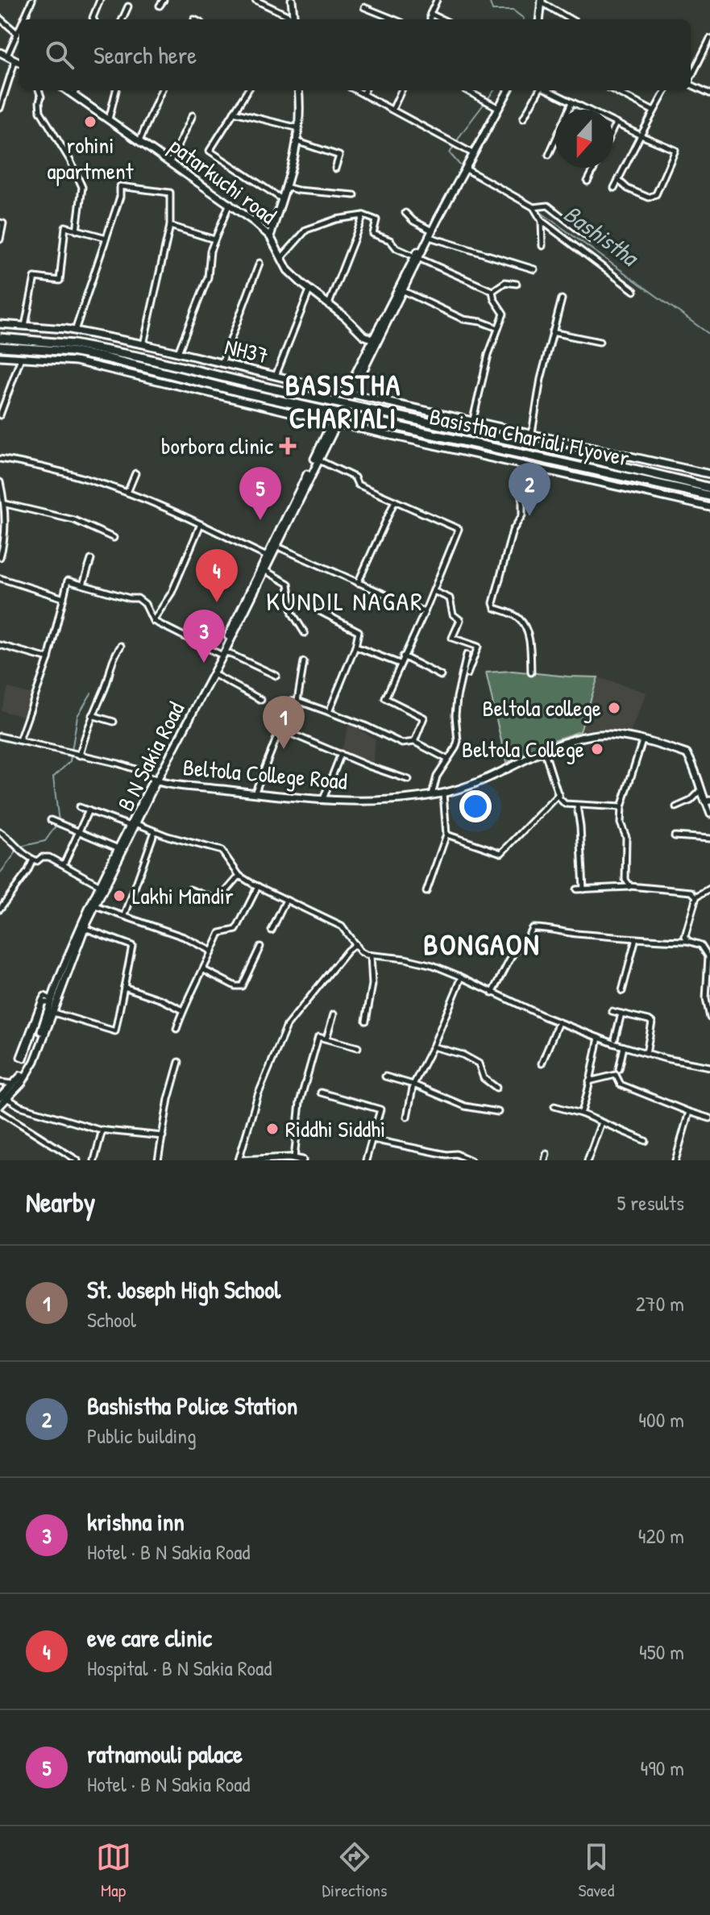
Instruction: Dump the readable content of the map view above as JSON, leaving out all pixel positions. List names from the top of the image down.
{
  "streets": {
    "highway": ["Basistha Chariali Flyover"],
    "street": [
      "patarkuchi road",
      "NH37",
      "B N Sakia Road",
      "Beltola College Road"
    ]
  },
  "crossings": [
    ["B N Sakia Road", "Beltola College Road"]
  ],
  "districts": ["BASISTHA CHARIALI", "KUNDIL NAGAR", "BONGAON"],
  "water": ["Bashistha"],
  "places": {
    "other": [
      "rohini apartment",
      "Beltola college",
      "Beltola College",
      "Lakhi Mandir",
      "Riddhi Siddhi"
    ],
    "health": ["borbora clinic"]
  },
  "north": "bottom",
  "page": {
    "search": "Search here",
    "pins": [
      "2",
      "5",
      "4",
      "3",
      "1"
    ],
    "heading": ["Nearby", "5 results"],
    "list": [
      {
        "mark": "1",
        "name": "St. Joseph High School",
        "note": "School",
        "value": "270 m"
      },
      {
        "mark": "2",
        "name": "Bashistha Police Station",
        "note": "Public building",
        "value": "400 m"
      },
      {
        "mark": "3",
        "name": "krishna inn",
        "note": "Hotel · B N Sakia Road",
        "value": "420 m"
      },
      {
        "mark": "4",
        "name": "eve care clinic",
        "note": "Hospital · B N Sakia Road",
        "value": "450 m"
      },
      {
        "mark": "5",
        "name": "ratnamouli palace",
        "note": "Hotel · B N Sakia Road",
        "value": "490 m"
      }
    ],
    "nav": ["Map", "Directions", "Saved"]
  }
}
